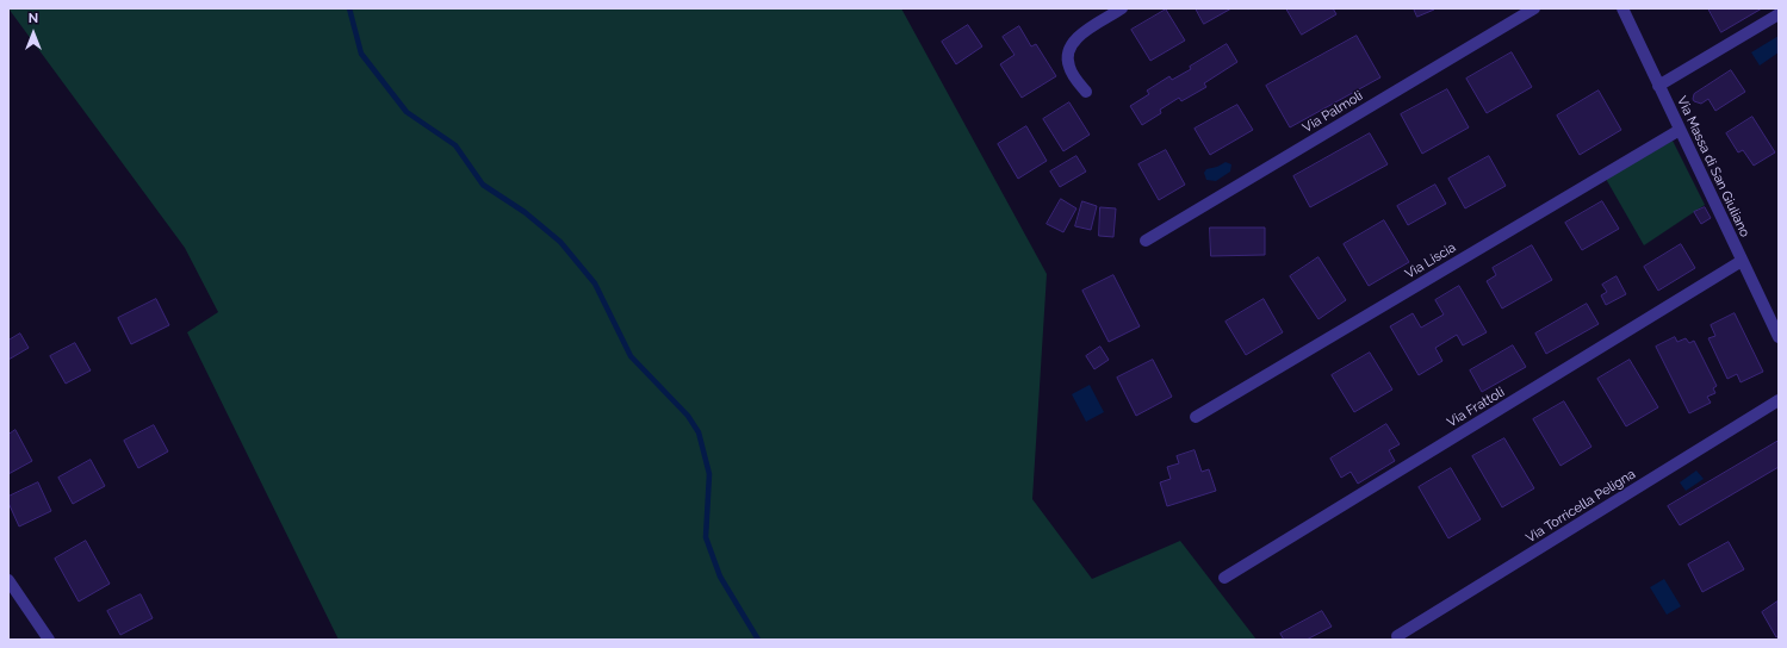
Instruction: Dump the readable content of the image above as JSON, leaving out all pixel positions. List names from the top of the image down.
{
  "streets": {
    "street": [
      "Via Palmoli",
      "Via Massa di San Giuliano",
      "Via Liscia",
      "Via Frattoli",
      "Via Torricella Peligna"
    ]
  },
  "crossings": [
    ["Via Massa di San Giuliano", "Via Liscia"],
    ["Via Massa di San Giuliano", "Via Frattoli"]
  ],
  "north": "top"
}
